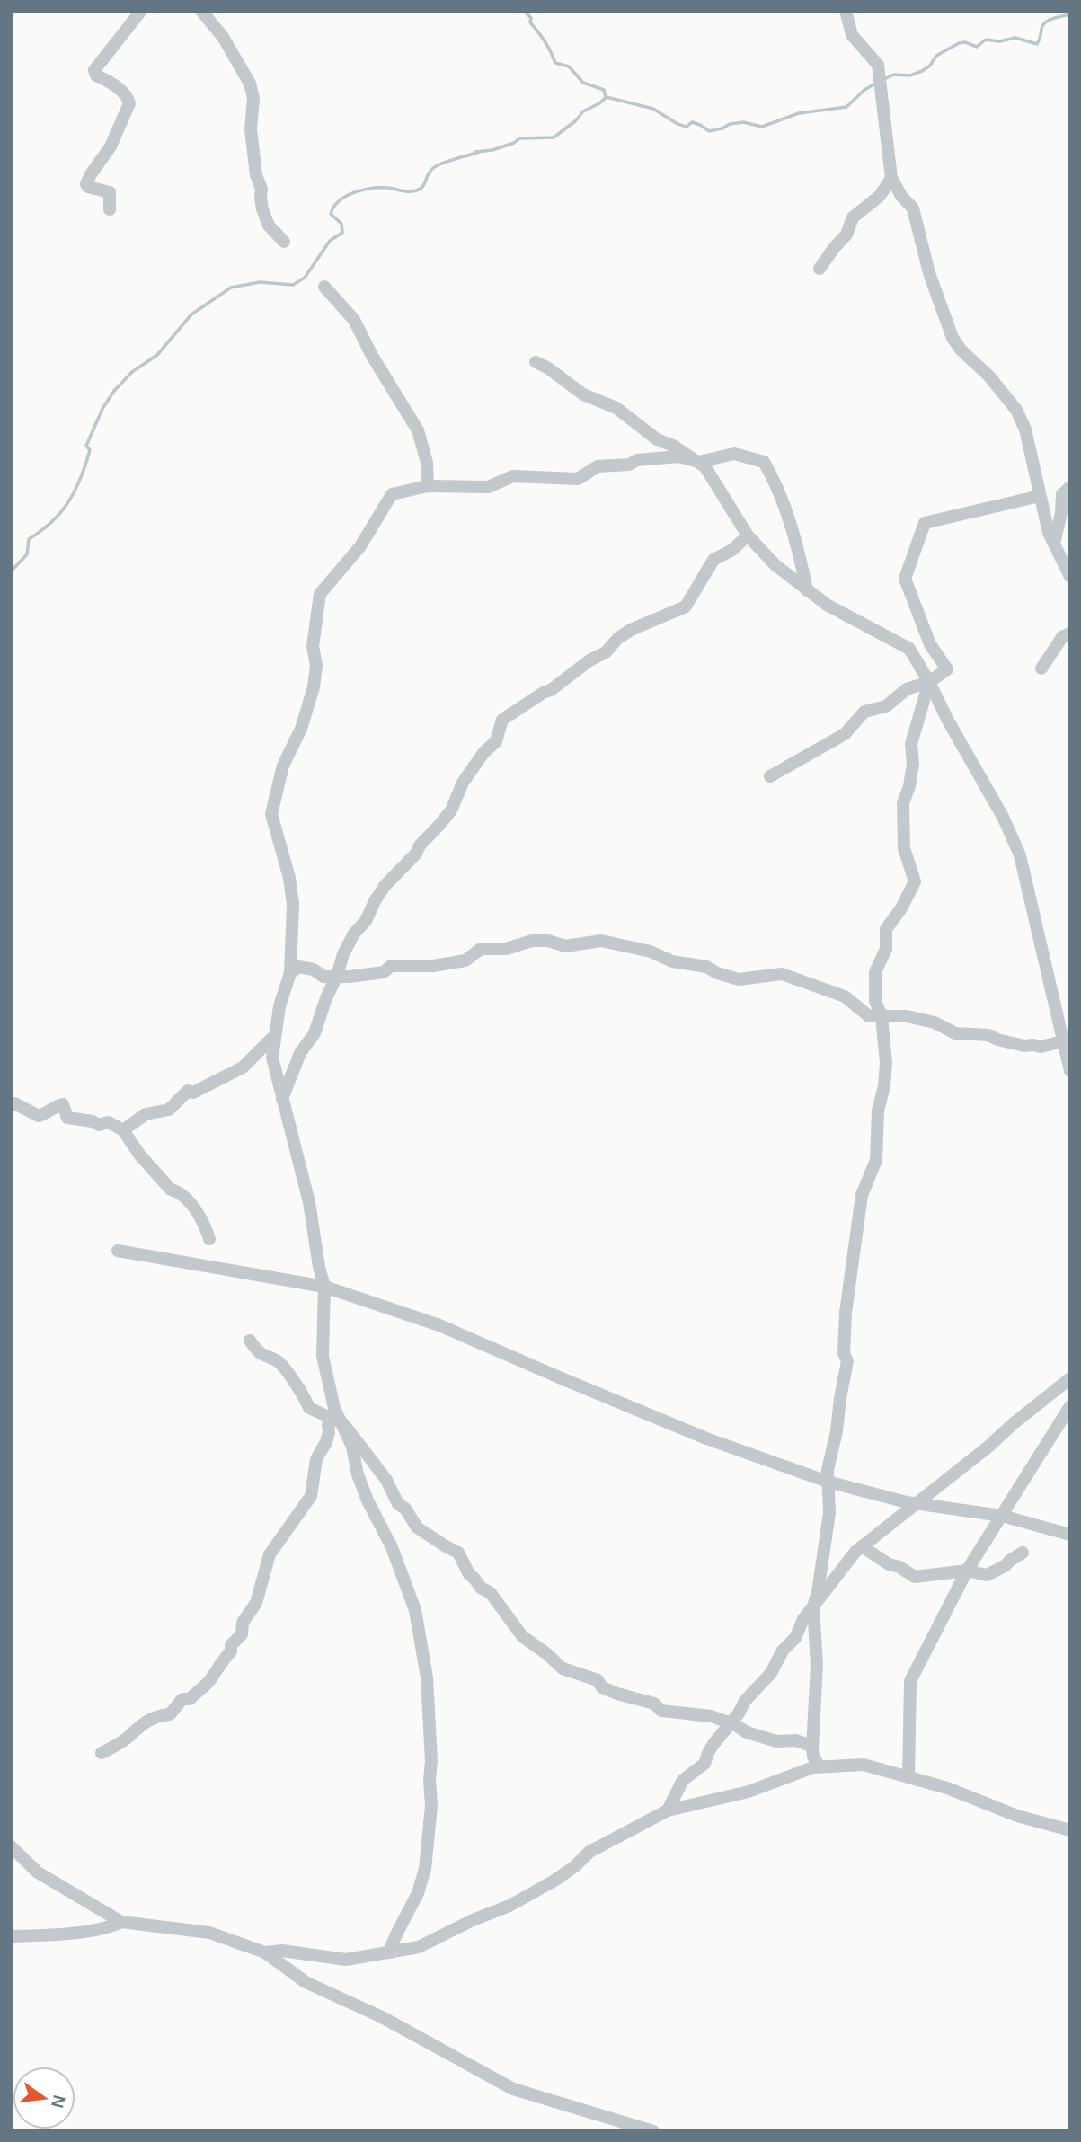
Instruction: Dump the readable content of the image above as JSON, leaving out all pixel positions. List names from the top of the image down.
{
  "north": "right"
}
